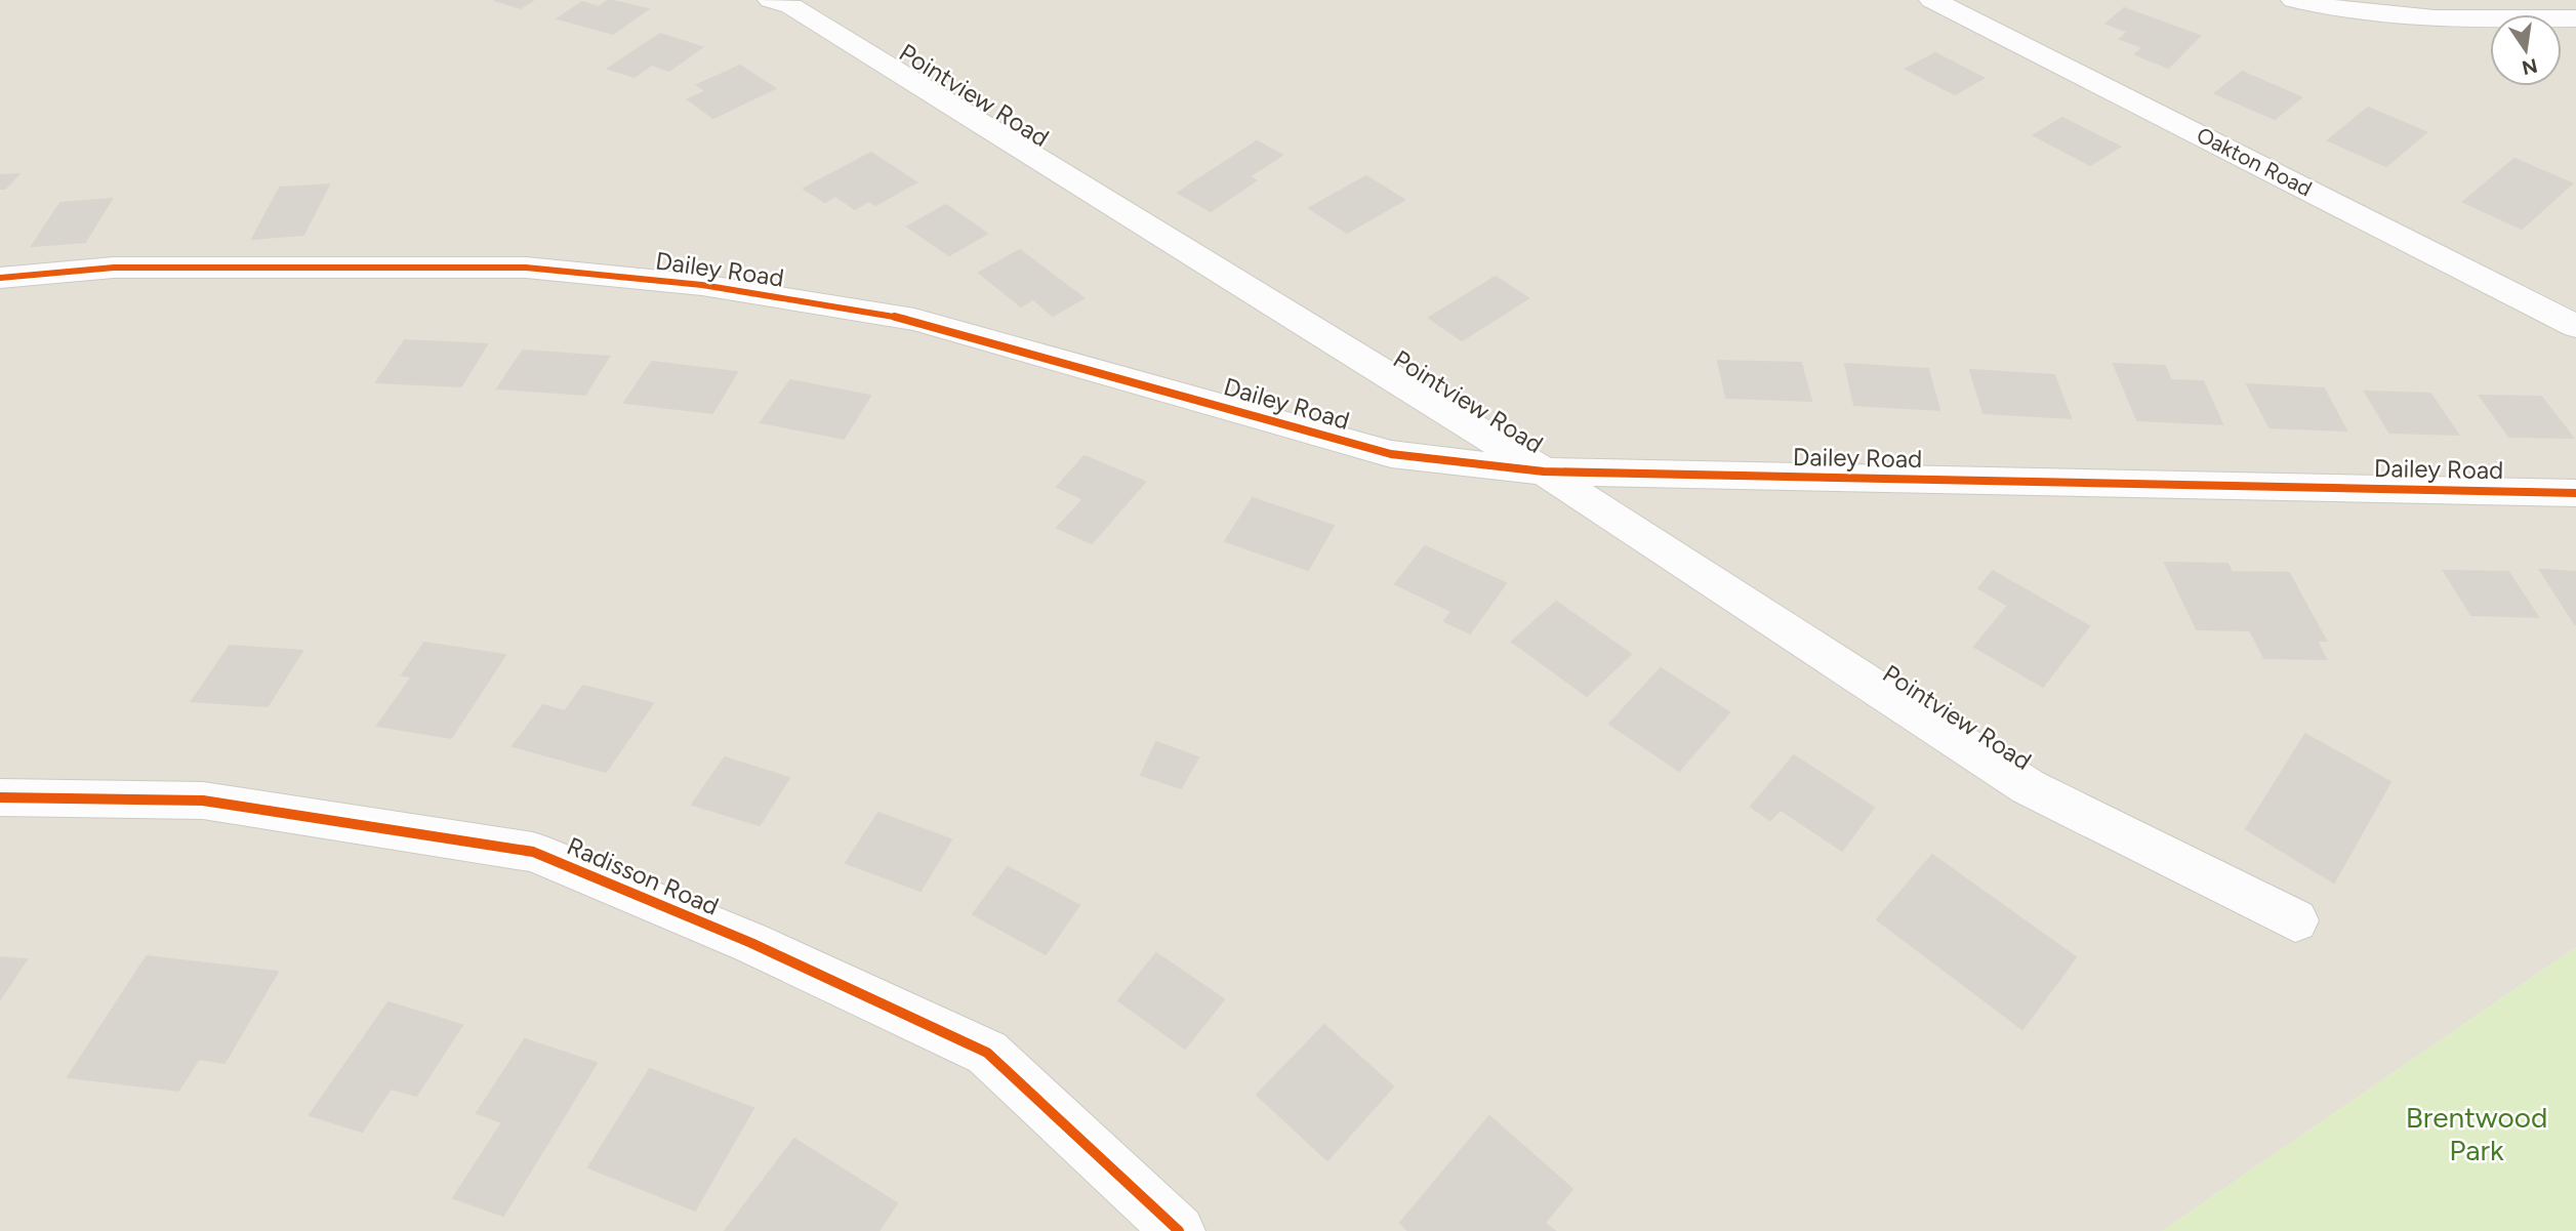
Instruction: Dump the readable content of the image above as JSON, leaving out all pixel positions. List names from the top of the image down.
{
  "streets": {
    "street": [
      "Pointview Road",
      "Oakton Road",
      "Dailey Road",
      "Radisson Road"
    ]
  },
  "crossings": [
    ["Pointview Road", "Dailey Road"]
  ],
  "parks": ["Brentwood Park"],
  "north": "bottom"
}
